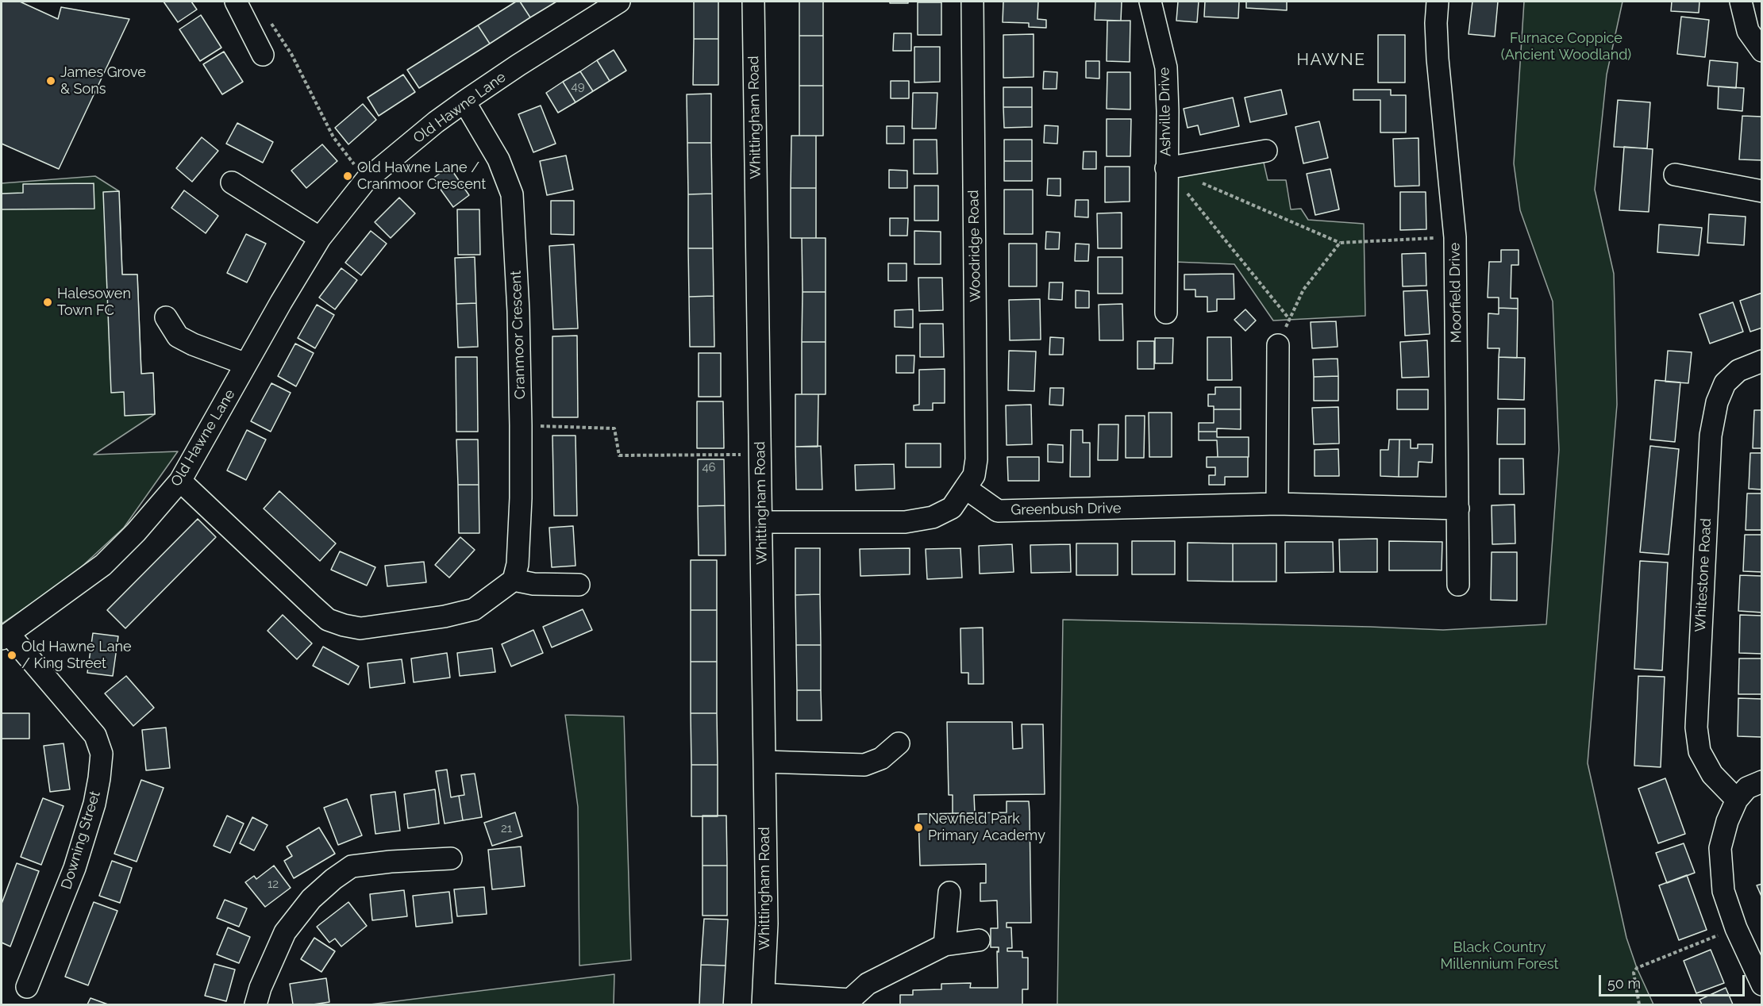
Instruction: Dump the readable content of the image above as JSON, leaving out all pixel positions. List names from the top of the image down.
{
  "streets": {
    "street": [
      "Old Hawne Lane",
      "Ashville Drive",
      "Whittingham Road",
      "Woodridge Road",
      "Moorfield Drive",
      "Cranmoor Crescent",
      "Greenbush Drive",
      "Whitestone Road",
      "Downing Street"
    ]
  },
  "crossings": [
    ["Old Hawne Lane", "Cranmoor Crescent"],
    ["Old Hawne Lane", "Downing Street"],
    ["Woodridge Road", "Greenbush Drive"],
    ["Moorfield Drive", "Greenbush Drive"]
  ],
  "districts": ["HAWNE"],
  "parks": ["Furnace Coppice (Ancient Woodland)", "Black Country Millennium Forest"],
  "places": [
    "James Grove & Sons",
    "Old Hawne Lane / Cranmoor Crescent",
    "Halesowen Town FC",
    "Old Hawne Lane / King Street",
    "Newfield Park Primary Academy"
  ],
  "house_numbers": [
    "49",
    "46",
    "21",
    "12"
  ],
  "scale_bar": "50 m"
}
